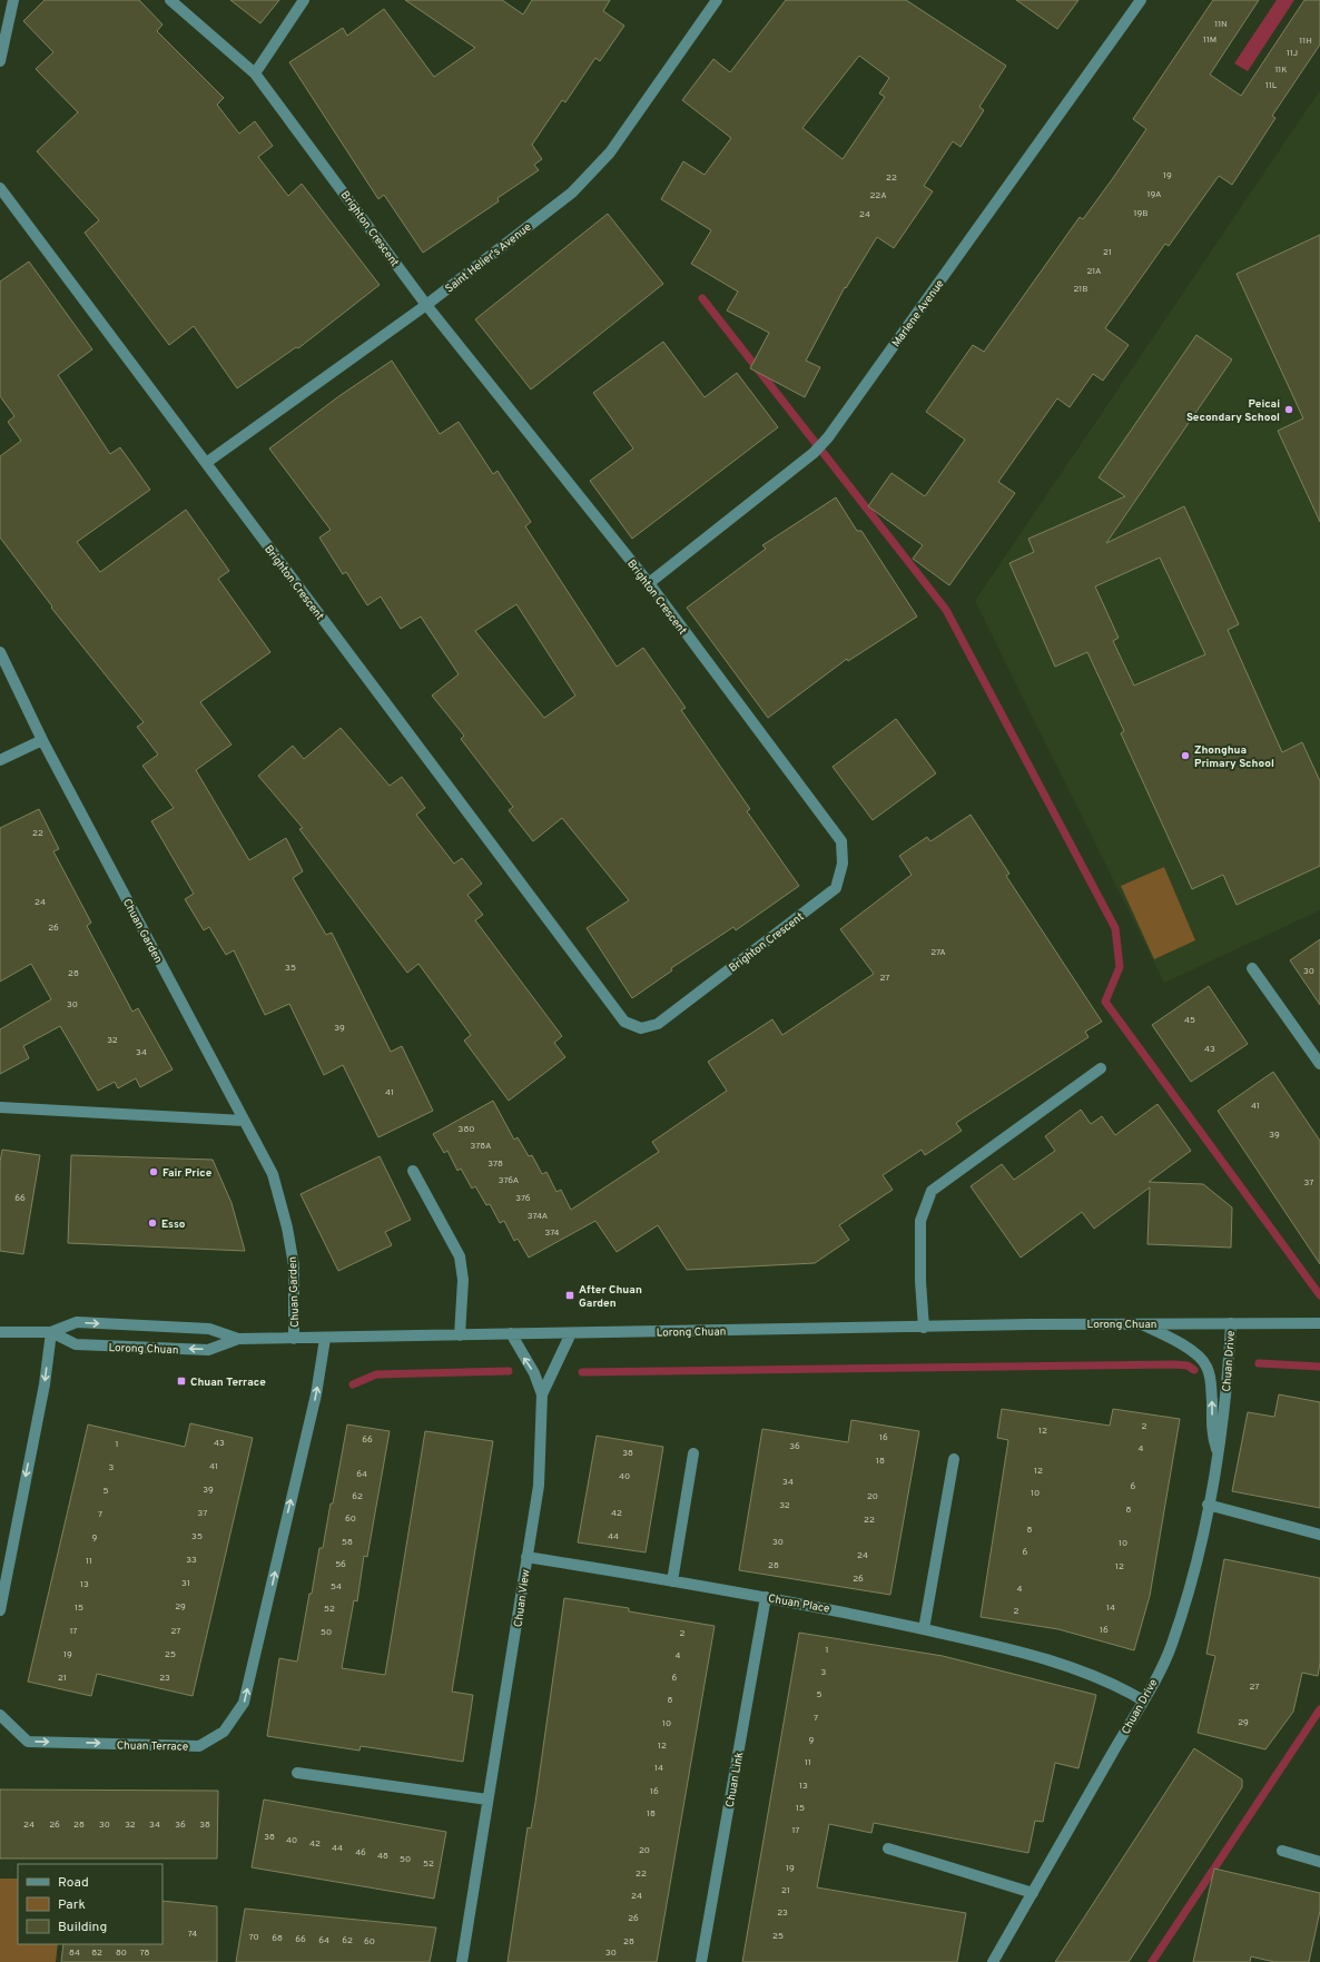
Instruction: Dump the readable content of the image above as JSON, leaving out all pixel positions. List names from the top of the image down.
{
  "streets": {
    "street": [
      "Brighton Crescent",
      "Saint Helier's Avenue",
      "Marlene Avenue",
      "Chuan Garden",
      "Lorong Chuan",
      "Chuan Drive",
      "Chuan View",
      "Chuan Place",
      "Chuan Terrace",
      "Chuan Link"
    ]
  },
  "crossings": [
    ["Brighton Crescent", "Saint Helier's Avenue"],
    ["Brighton Crescent", "Marlene Avenue"],
    ["Chuan Garden", "Lorong Chuan"],
    ["Lorong Chuan", "Chuan Drive"],
    ["Lorong Chuan", "Chuan View"],
    ["Lorong Chuan", "Chuan Terrace"],
    ["Chuan Drive", "Chuan Place"],
    ["Chuan View", "Chuan Place"],
    ["Chuan Place", "Chuan Link"]
  ],
  "places": {
    "other": [
      "Peicai Secondary School",
      "Zhonghua Primary School",
      "Fair Price",
      "Esso"
    ],
    "transit": ["After Chuan Garden", "Chuan Terrace"]
  },
  "house_numbers": [
    "11N",
    "11M",
    "11H",
    "11J",
    "11K",
    "11L",
    "19",
    "22",
    "19A",
    "22A",
    "19B",
    "24",
    "21",
    "21A",
    "21B",
    "22",
    "24",
    "26",
    "27A",
    "35",
    "30",
    "28",
    "27",
    "30",
    "45",
    "39",
    "32",
    "43",
    "34",
    "41",
    "41",
    "380",
    "39",
    "378A",
    "378",
    "376A",
    "37",
    "66",
    "376",
    "374A",
    "374",
    "2",
    "12",
    "16",
    "66",
    "43",
    "1",
    "36",
    "4",
    "38",
    "18",
    "41",
    "3",
    "12",
    "64",
    "40",
    "34",
    "6",
    "39",
    "5",
    "10",
    "62",
    "20",
    "32",
    "8",
    "37",
    "42",
    "7",
    "60",
    "22",
    "8",
    "35",
    "44",
    "9",
    "58",
    "30",
    "10",
    "6",
    "24",
    "33",
    "11",
    "56",
    "28",
    "12",
    "26",
    "31",
    "13",
    "54",
    "4",
    "29",
    "15",
    "14",
    "52",
    "2",
    "16",
    "17",
    "27",
    "50",
    "2",
    "1",
    "19",
    "25",
    "4",
    "3",
    "21",
    "23",
    "6",
    "27",
    "5",
    "8",
    "7",
    "29",
    "10",
    "9",
    "12",
    "11",
    "14",
    "13",
    "16",
    "15",
    "18",
    "24",
    "26",
    "28",
    "30",
    "32",
    "34",
    "36",
    "38",
    "17",
    "38",
    "40",
    "42",
    "44",
    "20",
    "46",
    "48",
    "50",
    "52",
    "19",
    "22",
    "21",
    "24",
    "23",
    "26",
    "74",
    "25",
    "70",
    "68",
    "66",
    "64",
    "62",
    "60",
    "28",
    "84",
    "82",
    "80",
    "78",
    "30"
  ],
  "legend": ["Road", "Park", "Building"]
}
